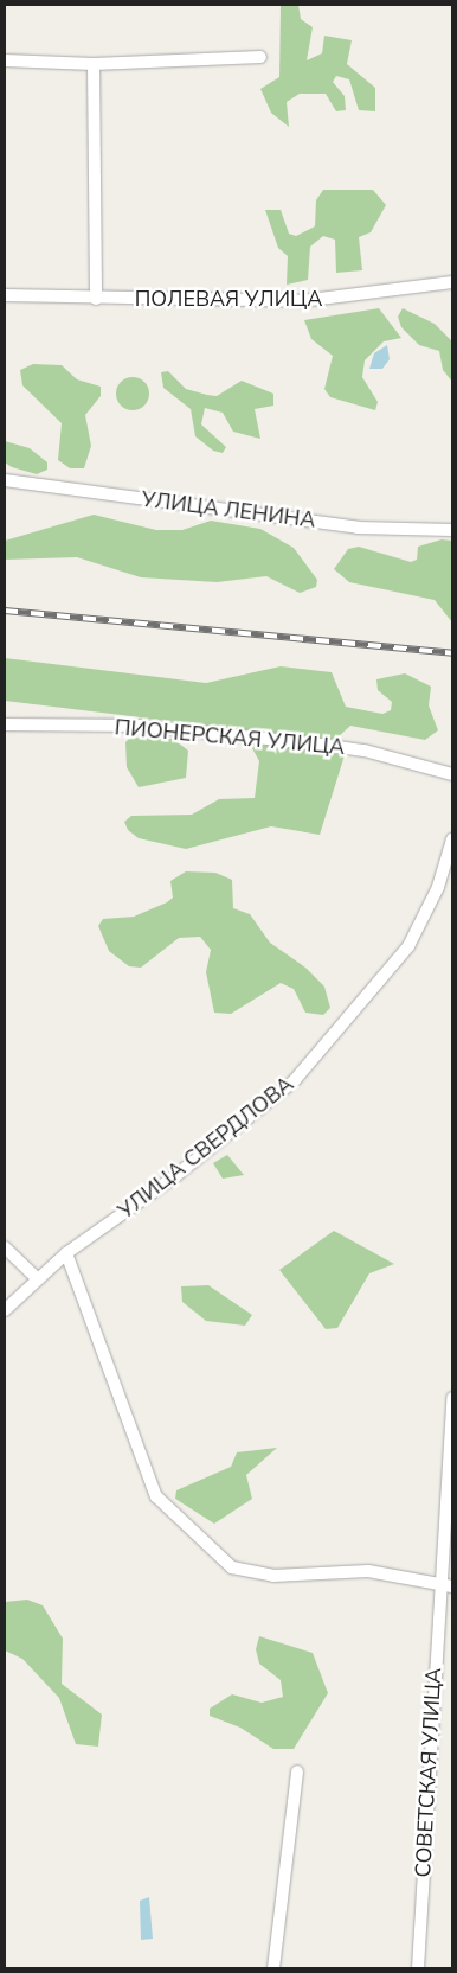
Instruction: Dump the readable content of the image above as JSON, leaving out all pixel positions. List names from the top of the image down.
{
  "streets": {
    "street": [
      "ПОЛЕВАЯ УЛИЦА",
      "УЛИЦА ЛЕНИНА",
      "ПИОНЕРСКАЯ УЛИЦА",
      "УЛИЦА СВЕРДЛОВА",
      "СОВЕТСКАЯ УЛИЦА"
    ]
  }
}
